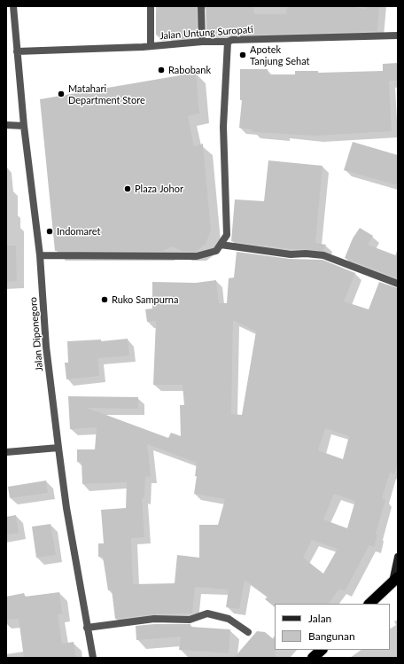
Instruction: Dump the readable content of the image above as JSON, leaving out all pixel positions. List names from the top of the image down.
{
  "streets": {
    "street": ["Jalan Untung Suropati", "Jalan Diponegoro"]
  },
  "crossings": [
    ["Jalan Untung Suropati", "Jalan Diponegoro"]
  ],
  "places": [
    "Apotek Tanjung Sehat",
    "Rabobank",
    "Matahari Department Store",
    "Plaza Johor",
    "Indomaret",
    "Ruko Sampurna"
  ],
  "legend": ["Jalan", "Bangunan"]
}
